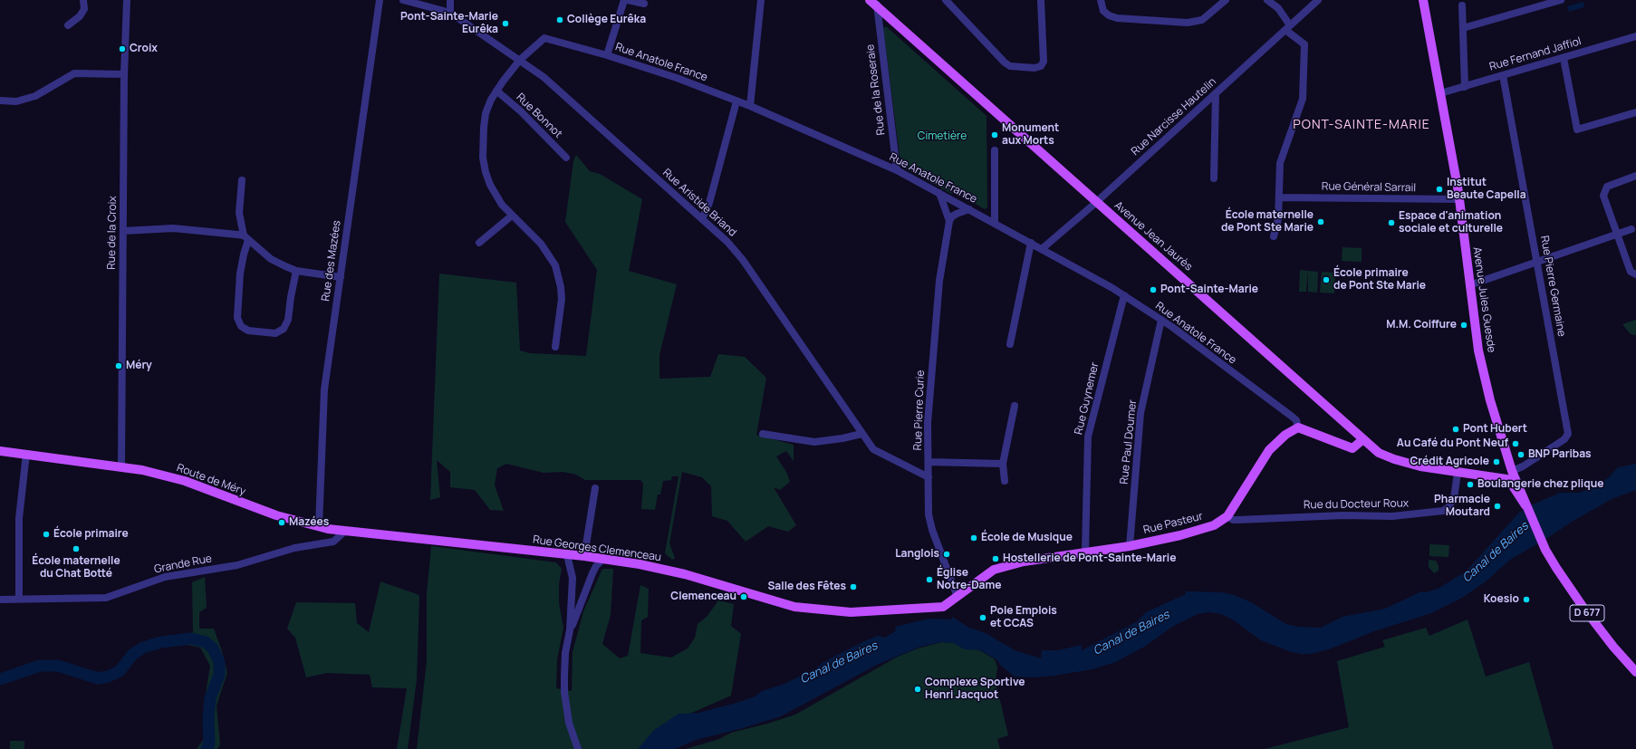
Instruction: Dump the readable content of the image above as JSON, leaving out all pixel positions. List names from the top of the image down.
{
  "streets": {
    "main road": [
      "Avenue Jean Jaurès",
      "Avenue Jules Guesde",
      "Route de Méry",
      "Rue Pasteur",
      "Rue Georges Clemenceau",
      "D 677"
    ],
    "street": [
      "Rue Fernand Jaffiol",
      "Rue Anatole France",
      "Rue de la Roseraie",
      "Rue Bonnot",
      "Rue Narcisse Hautelin",
      "Rue Général Sarrail",
      "Rue Aristide Briand",
      "Rue de la Croix",
      "Rue des Mazées",
      "Rue Pierre Germaine",
      "Rue Guynemer",
      "Rue Pierre Curie",
      "Rue Paul Doumer",
      "Rue du Docteur Roux",
      "Grande Rue"
    ]
  },
  "crossings": [
    ["Rue Fernand Jaffiol", "Rue Pierre Germaine"],
    ["Rue Fernand Jaffiol", "Avenue Jules Guesde"],
    ["Rue Anatole France", "Rue de la Roseraie"],
    ["Rue Anatole France", "Rue Narcisse Hautelin"],
    ["Rue Anatole France", "Rue Aristide Briand"],
    ["Rue Anatole France", "Rue Guynemer"],
    ["Rue Anatole France", "Rue Pierre Curie"],
    ["Rue Anatole France", "Rue Paul Doumer"],
    ["Rue Anatole France", "Rue Pasteur"],
    ["Rue de la Roseraie", "Avenue Jean Jaurès"],
    ["Rue Narcisse Hautelin", "Avenue Jean Jaurès"],
    ["Rue Général Sarrail", "Avenue Jules Guesde"],
    ["Rue Aristide Briand", "Rue Pierre Curie"],
    ["Rue de la Croix", "Route de Méry"],
    ["Avenue Jean Jaurès", "Rue Pierre Germaine"],
    ["Avenue Jean Jaurès", "Avenue Jules Guesde"],
    ["Avenue Jean Jaurès", "Rue du Docteur Roux"],
    ["Rue des Mazées", "Route de Méry"],
    ["Rue Pierre Germaine", "Avenue Jules Guesde"],
    ["Rue Guynemer", "Rue Pasteur"],
    ["Rue Pierre Curie", "Rue Pasteur"],
    ["Rue Paul Doumer", "Rue Pasteur"],
    ["Route de Méry", "Rue Georges Clemenceau"],
    ["Route de Méry", "Grande Rue"],
    ["Rue du Docteur Roux", "Rue Pasteur"],
    ["Rue Pasteur", "Rue Georges Clemenceau"]
  ],
  "districts": ["PONT-SAINTE-MARIE"],
  "water": ["Canal de Baires"],
  "parks": ["Cimetière"],
  "places": [
    "Collège Eurêka",
    "Pont-Sainte-Marie Eurêka",
    "Croix",
    "Monument aux Morts",
    "Institut Beaute Capella",
    "École maternelle de Pont Ste Marie",
    "Espace d'animation sociale et culturelle",
    "École primaire de Pont Ste Marie",
    "Pont-Sainte-Marie",
    "M.M. Coiffure",
    "Méry",
    "Pont Hubert",
    "Au Café du Pont Neuf",
    "BNP Paribas",
    "Crédit Agricole",
    "Boulangerie chez plique",
    "Pharmacie Moutard",
    "Mazées",
    "École primaire",
    "École de Musique",
    "École maternelle du Chat Botté",
    "Langlois",
    "Hostellerie de Pont-Sainte-Marie",
    "Église Notre-Dame",
    "Salle des Fêtes",
    "Clemenceau",
    "Koesio",
    "Pole Emplois et CCAS",
    "Complexe Sportive Henri Jacquot"
  ]
}
